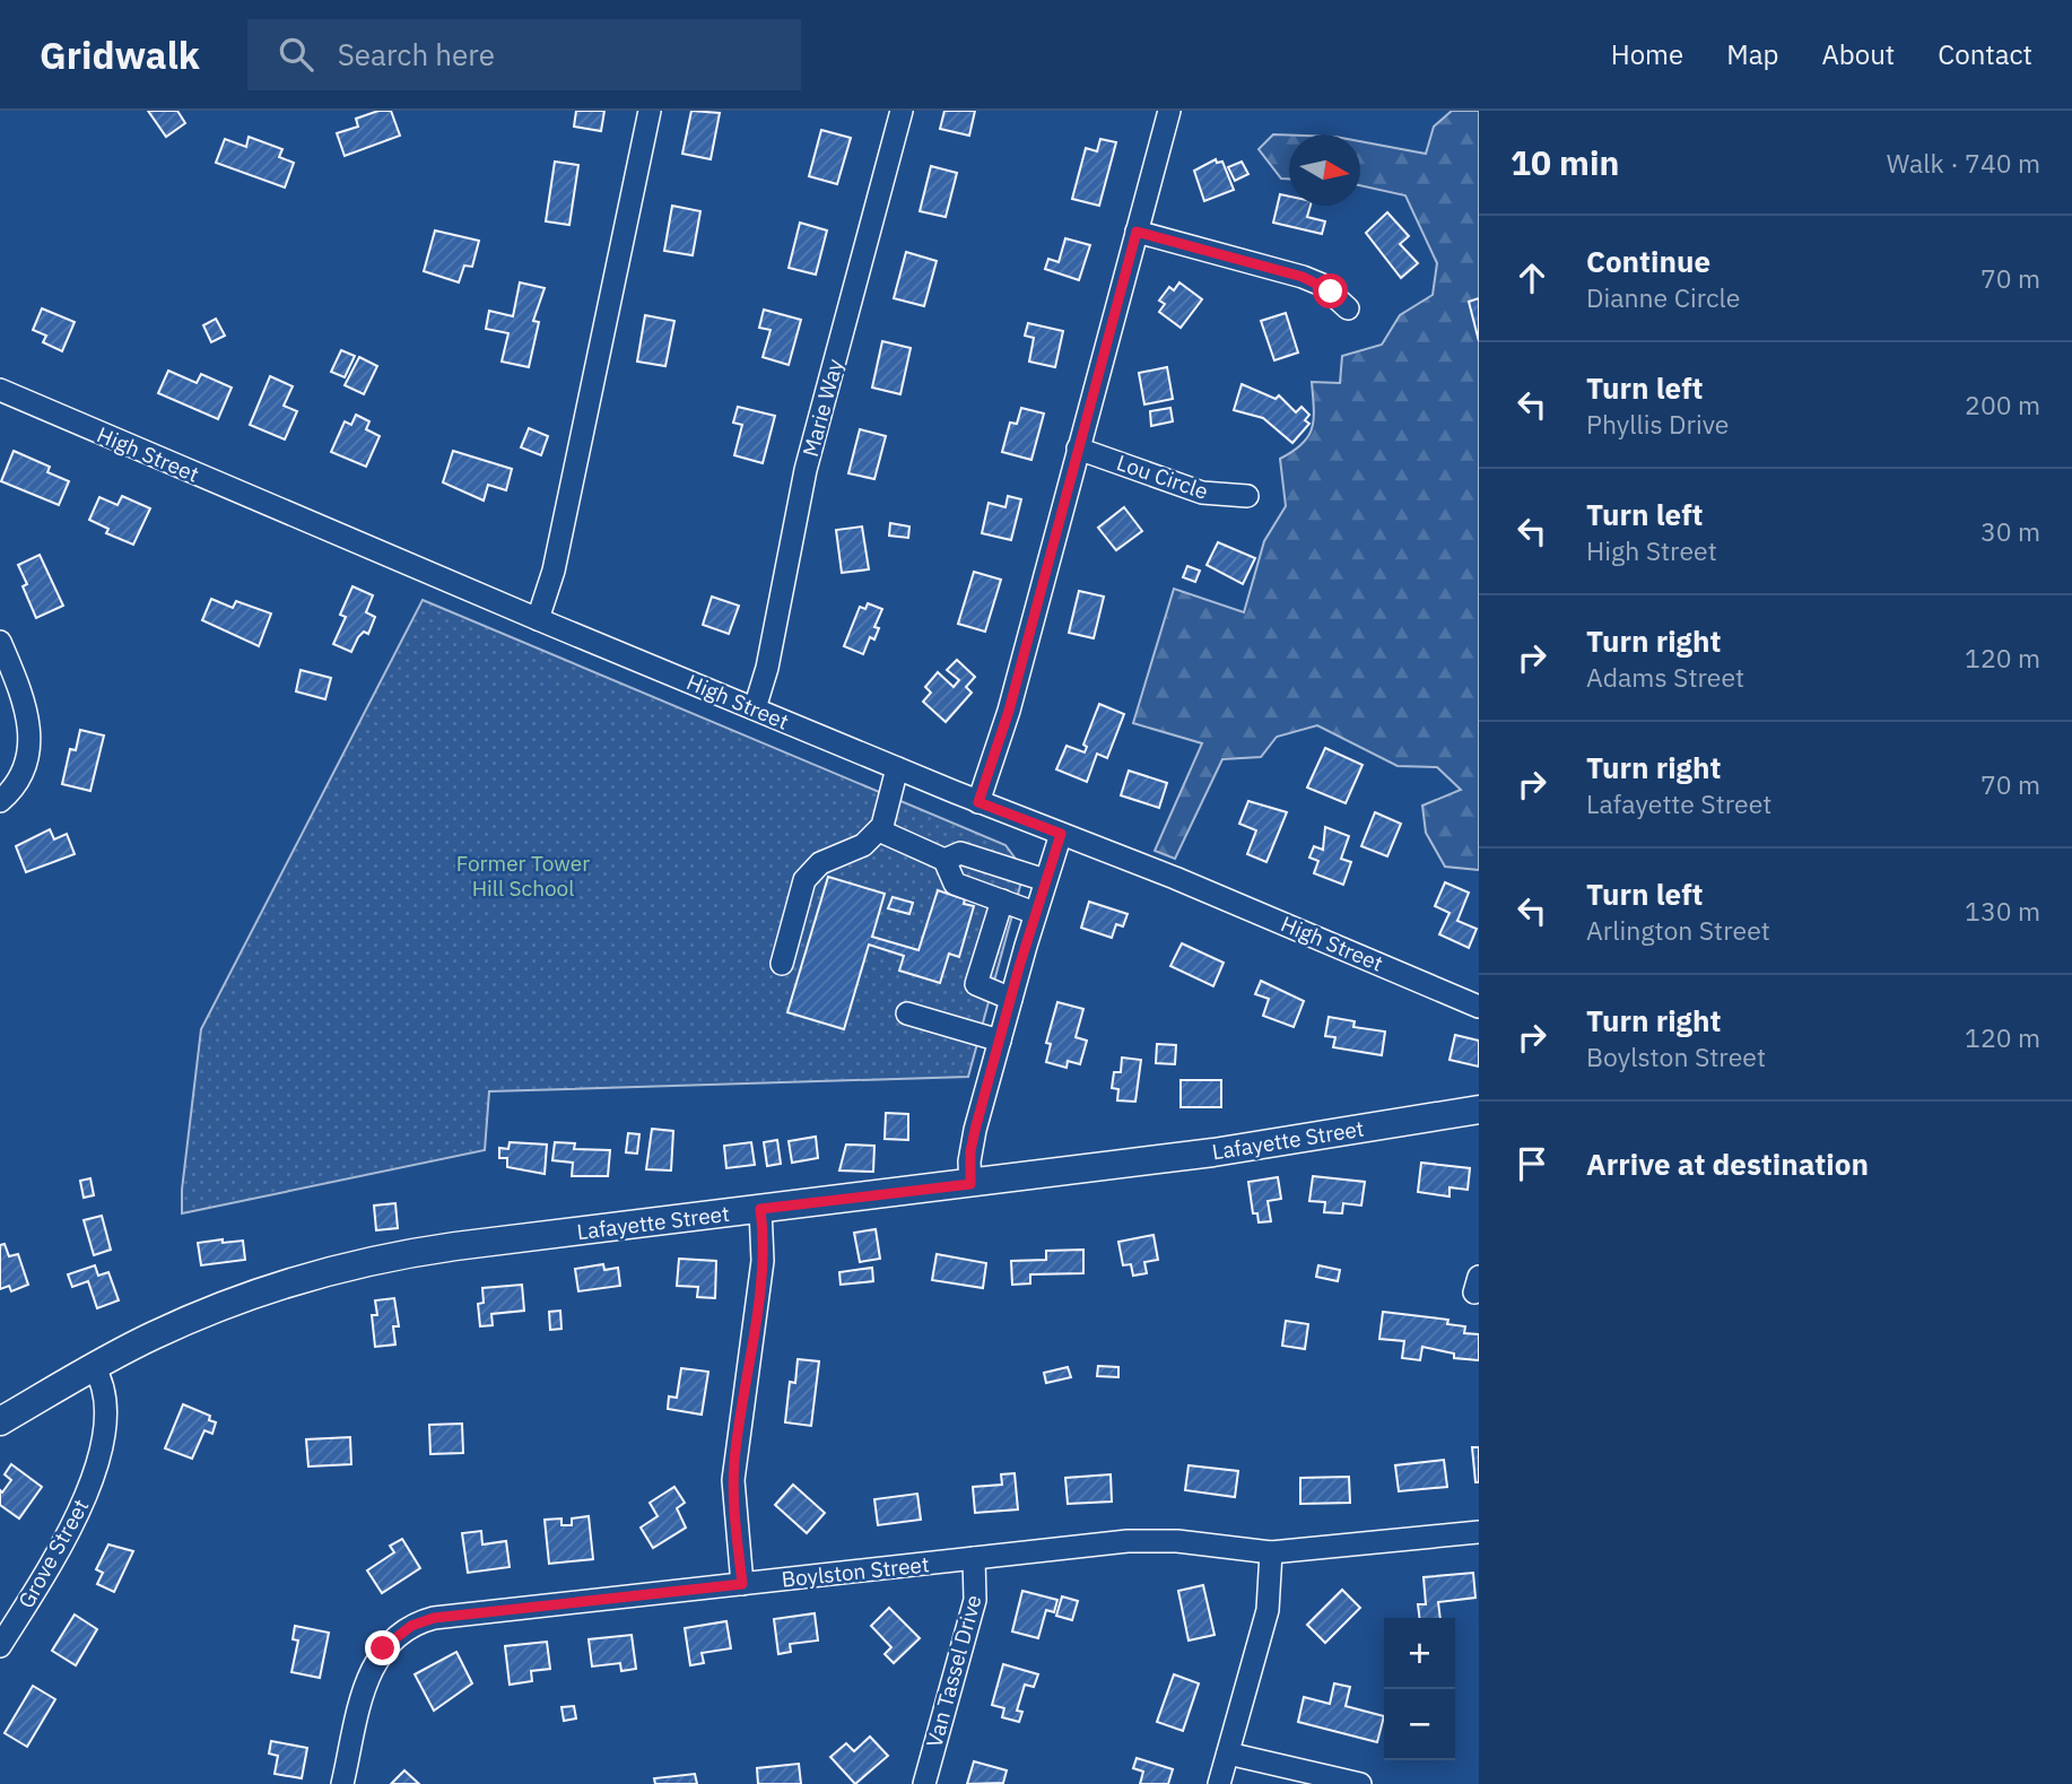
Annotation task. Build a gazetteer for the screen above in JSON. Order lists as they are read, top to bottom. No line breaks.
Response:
{"streets":{"main road":["Lafayette Street"],"street":["Marie Way","High Street","Lou Circle","Grove Street","Boylston Street","Van Tassel Drive"]},"crossings":[["Marie Way","High Street"],["Lafayette Street","Grove Street"],["Boylston Street","Van Tassel Drive"]],"parks":["Former Tower Hill School"],"north":"right","page":{"header":"Gridwalk","search":"Search here","nav":["Home","Map","About","Contact"],"heading":["10 min","Walk · 740 m"],"list":[["Continue","Dianne Circle","70 m"],["Turn left","Phyllis Drive","200 m"],["Turn left","High Street","30 m"],["Turn right","Adams Street","120 m"],["Turn right","Lafayette Street","70 m"],["Turn left","Arlington Street","130 m"],["Turn right","Boylston Street","120 m"],"Arrive at destination"],"map_buttons":["+","−"]}}
